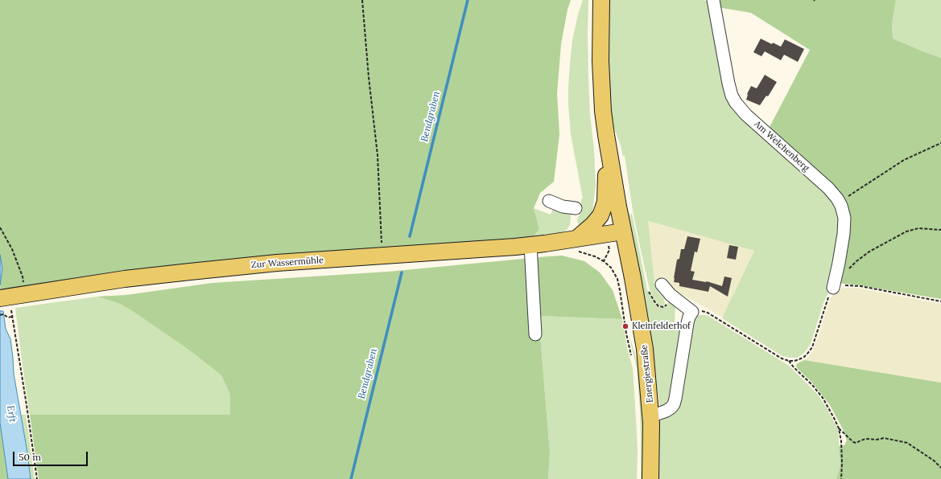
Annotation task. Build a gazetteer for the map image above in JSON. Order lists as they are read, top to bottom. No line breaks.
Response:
{"streets":{"main road":["Zur Wassermühle","Energiestraße"],"street":["Am Welchenberg"]},"crossings":[["Zur Wassermühle","Energiestraße"]],"water":["Bendgraben","Erft"],"places":["Kleinfelderhof"],"scale_bar":"50 m"}
